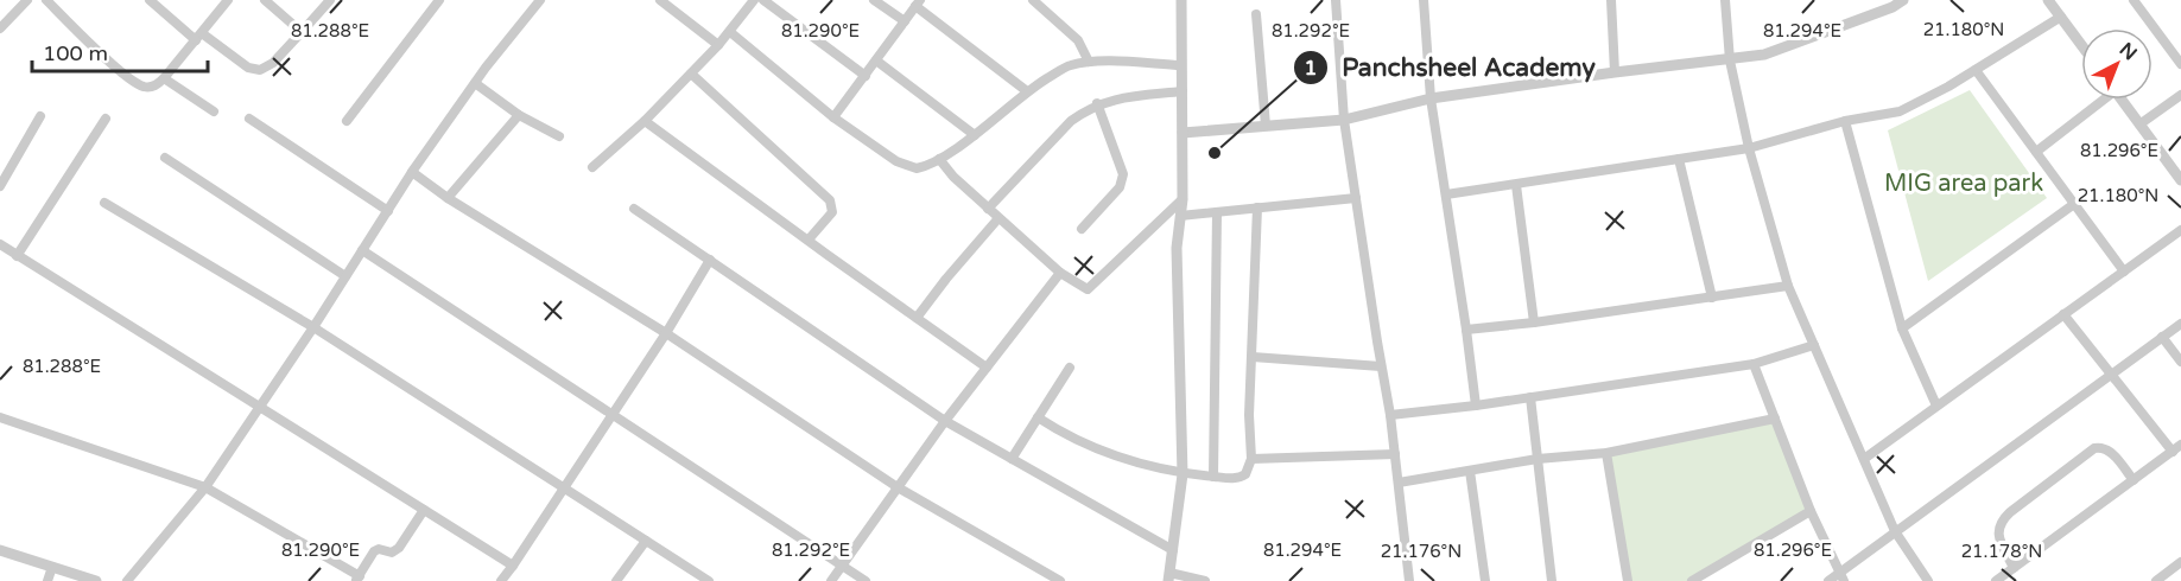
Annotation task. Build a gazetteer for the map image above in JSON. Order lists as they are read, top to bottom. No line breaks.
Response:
{"parks":["MIG area park"],"places":["Panchsheel Academy"],"scale_bar":"100 m","north":"top right","coordinates":["21.180°N","81.288°E","81.290°E","81.292°E","81.294°E","81.296°E","21.176°N","21.178°N"]}
